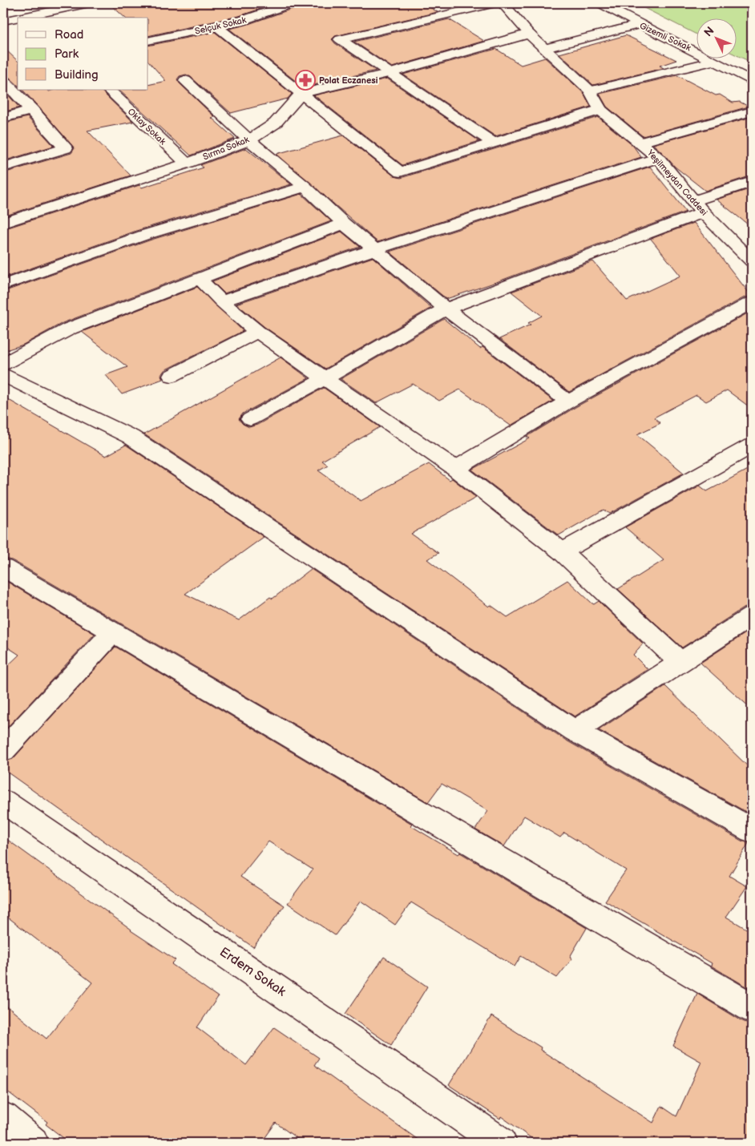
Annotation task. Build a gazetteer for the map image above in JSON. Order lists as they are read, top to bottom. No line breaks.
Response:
{"streets":{"street":["Selçuk Sokak","Gizemli Sokak","Oktay Sokak","Sırma Sokak","Yeşilmeydan Caddesi","Erdem Sokak"]},"crossings":[["Oktay Sokak","Sırma Sokak"]],"places":{"pharmacy":["Polat Eczanesi"]},"legend":["Road","Park","Building"],"north":"top left"}
